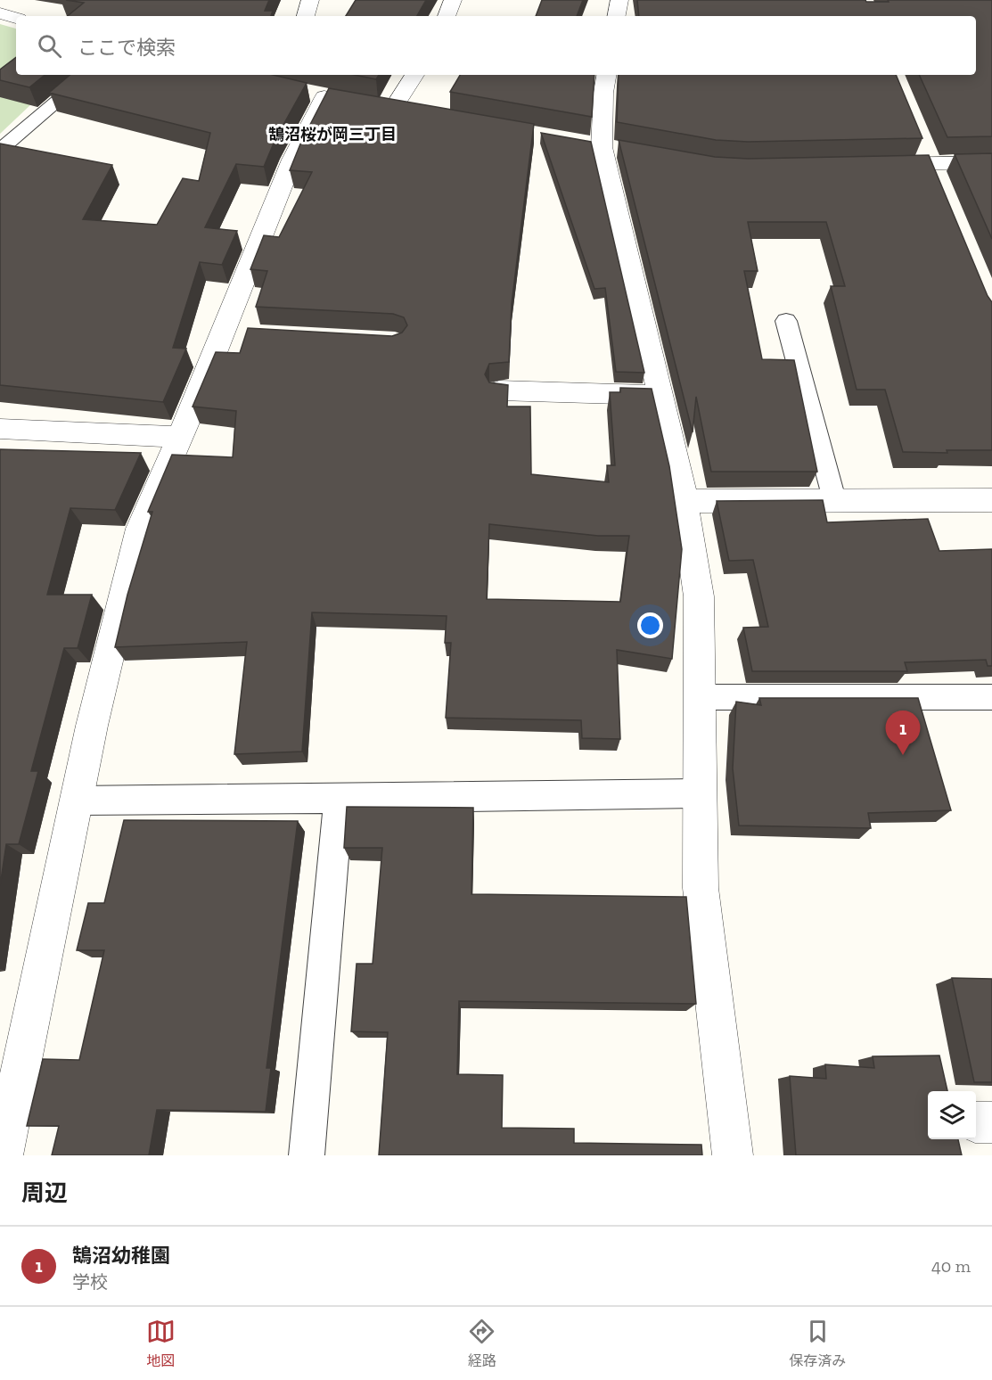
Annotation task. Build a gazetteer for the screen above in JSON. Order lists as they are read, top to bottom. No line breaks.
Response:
{"districts":["鵠沼桜が岡三丁目"],"page":{"search":"ここで検索","pins":"1","heading":"周辺","list":[{"mark":"1","name":"鵠沼幼稚園","note":"学校","value":"40 m"}],"nav":["地図","経路","保存済み"]}}
